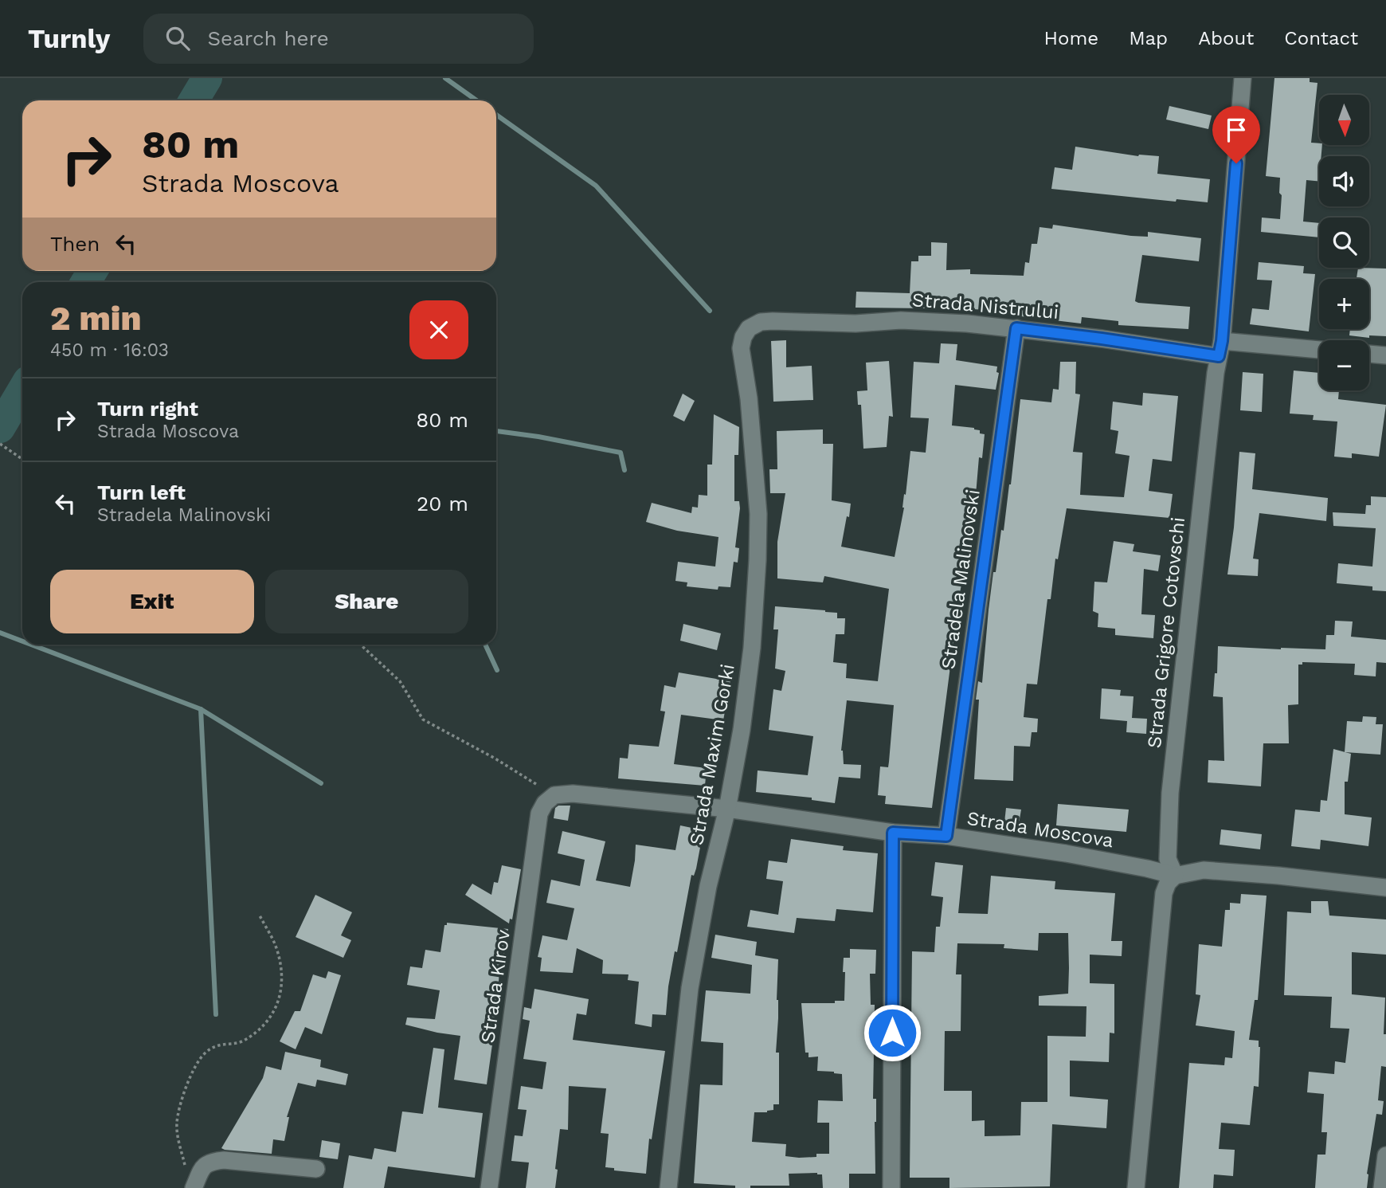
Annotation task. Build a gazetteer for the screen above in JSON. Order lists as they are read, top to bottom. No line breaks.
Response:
{"streets":{"street":["Strada Nistrului","Stradela Malinovski","Strada Grigore Cotovschi","Strada Maxim Gorki","Strada Moscova","Strada Kirov"]},"crossings":[["Strada Nistrului","Stradela Malinovski"],["Strada Nistrului","Strada Grigore Cotovschi"],["Strada Nistrului","Strada Maxim Gorki"],["Stradela Malinovski","Strada Moscova"],["Strada Grigore Cotovschi","Strada Moscova"],["Strada Maxim Gorki","Strada Moscova"],["Strada Moscova","Strada Kirov"]],"north":"bottom","page":{"header":"Turnly","search":"Search here","nav":["Home","Map","About","Contact"],"map_buttons":["+","−"],"turn":["80 m","Strada Moscova"],"then":"Then","heading":["2 min","450 m · 16:03"],"list":[{"name":"Turn right","note":"Strada Moscova","value":"80 m"},{"name":"Turn left","note":"Stradela Malinovski","value":"20 m"}],"buttons":["Exit","Share"]}}
